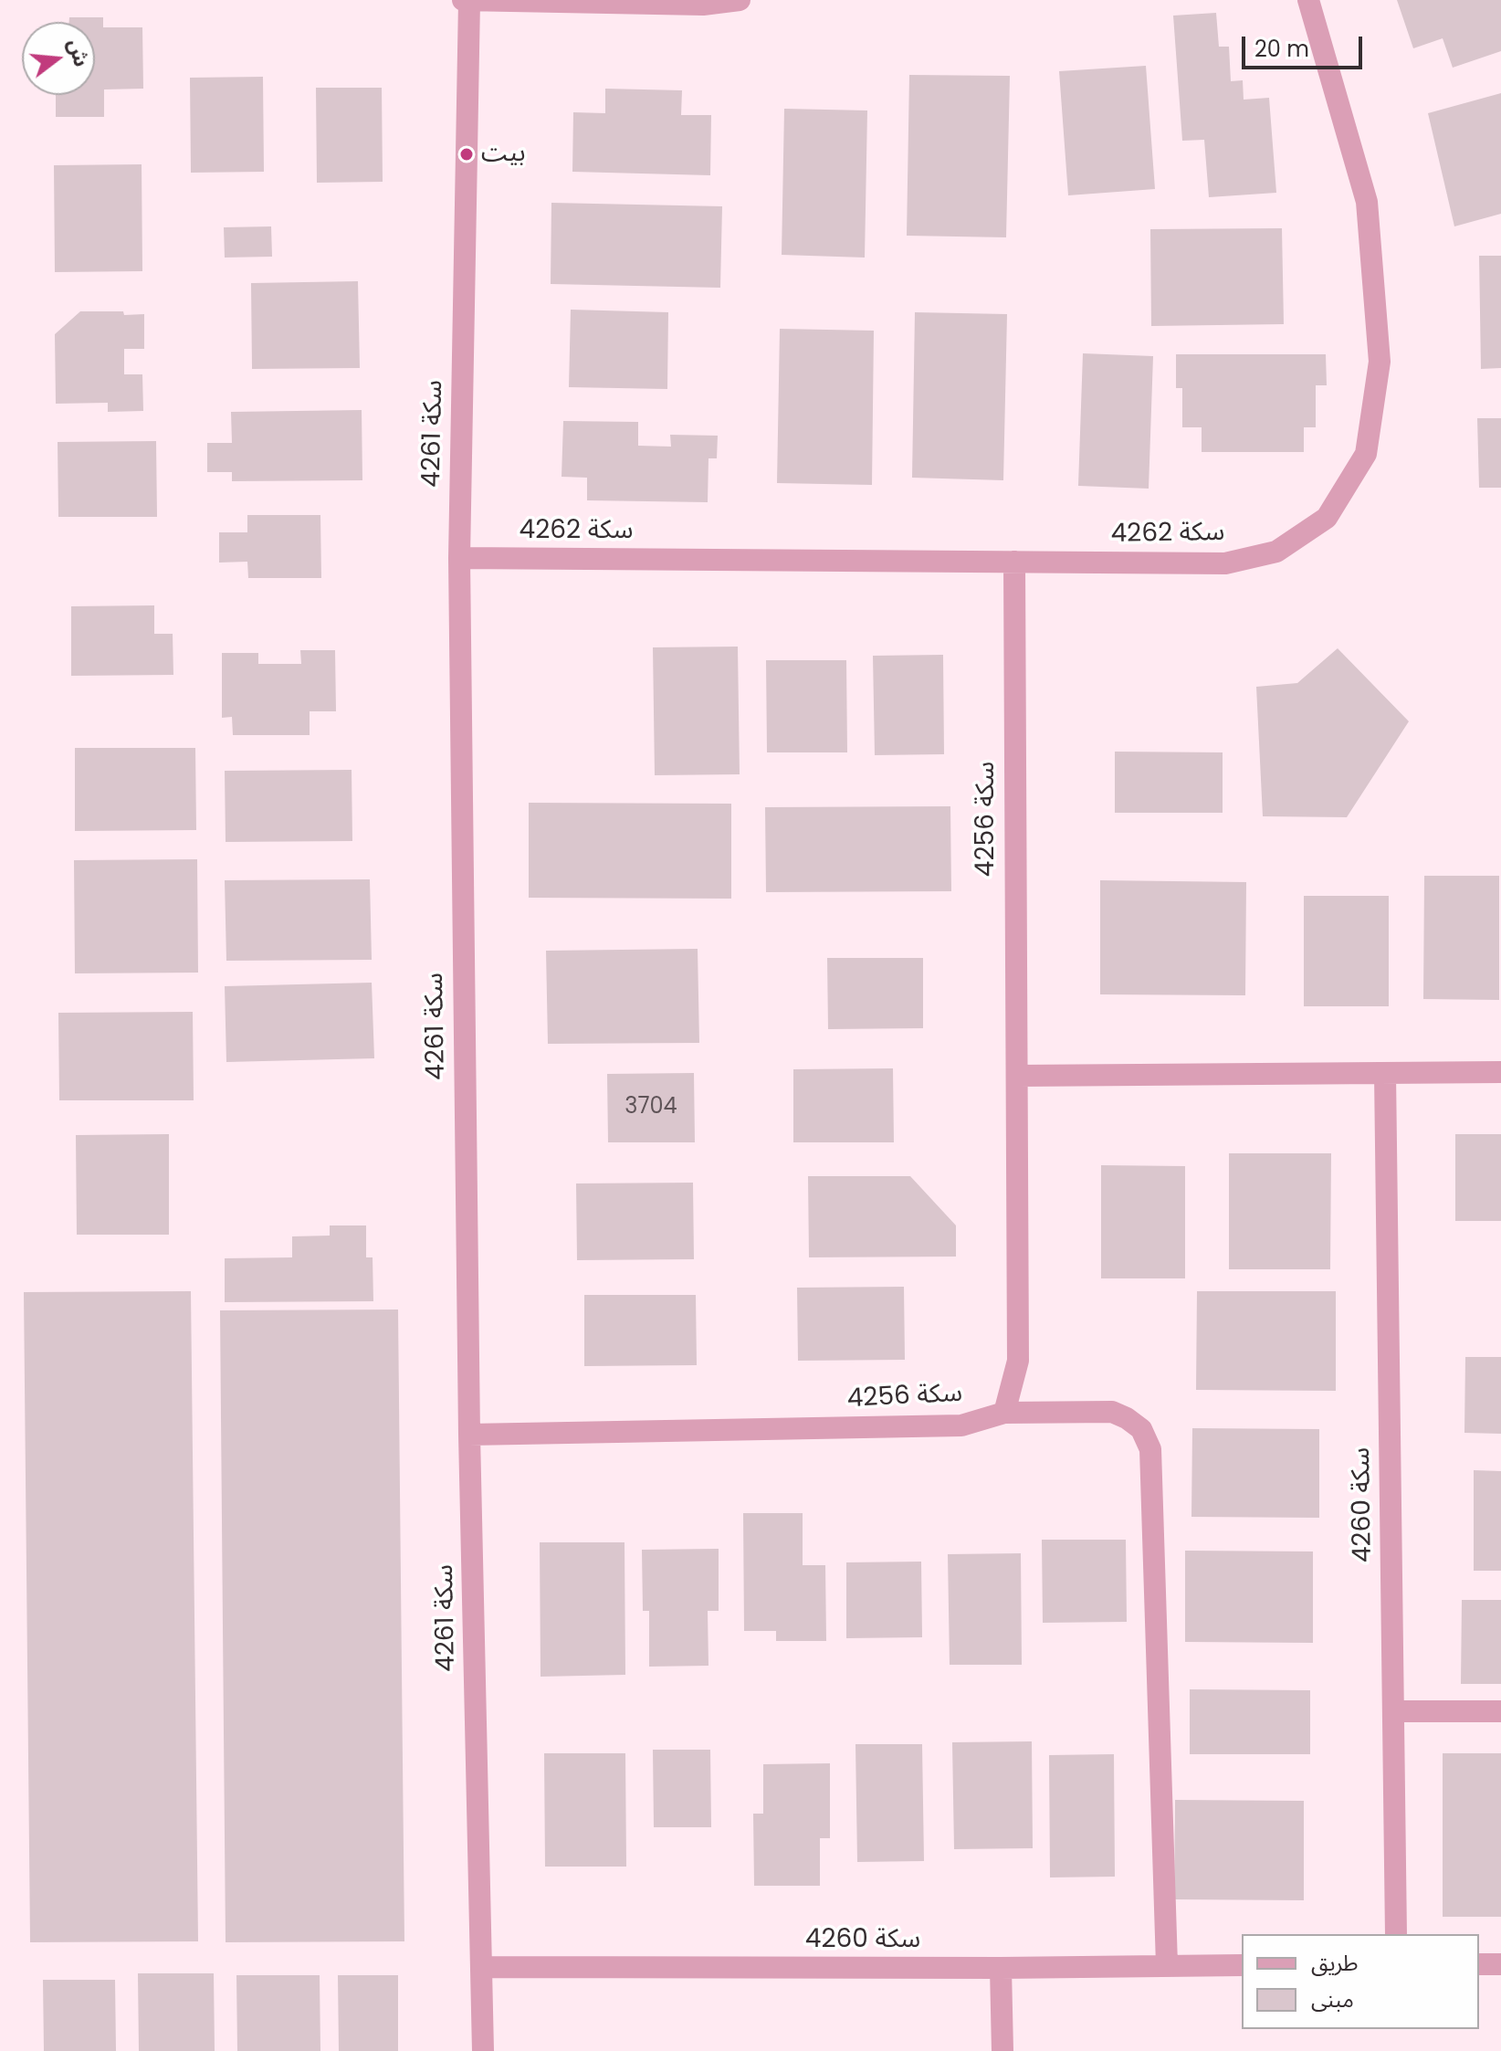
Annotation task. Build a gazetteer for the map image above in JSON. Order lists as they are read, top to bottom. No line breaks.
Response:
{"streets":{"street":["سكة 4261","سكة 4262","سكة 4256","سكة 4260"]},"crossings":[["سكة 4261","سكة 4262"],["سكة 4261","سكة 4256"],["سكة 4261","سكة 4260"],["سكة 4262","سكة 4256"]],"places":["بيت"],"house_numbers":["3704"],"legend":["طريق","مبنى"],"scale_bar":"20 m","north":"right"}
